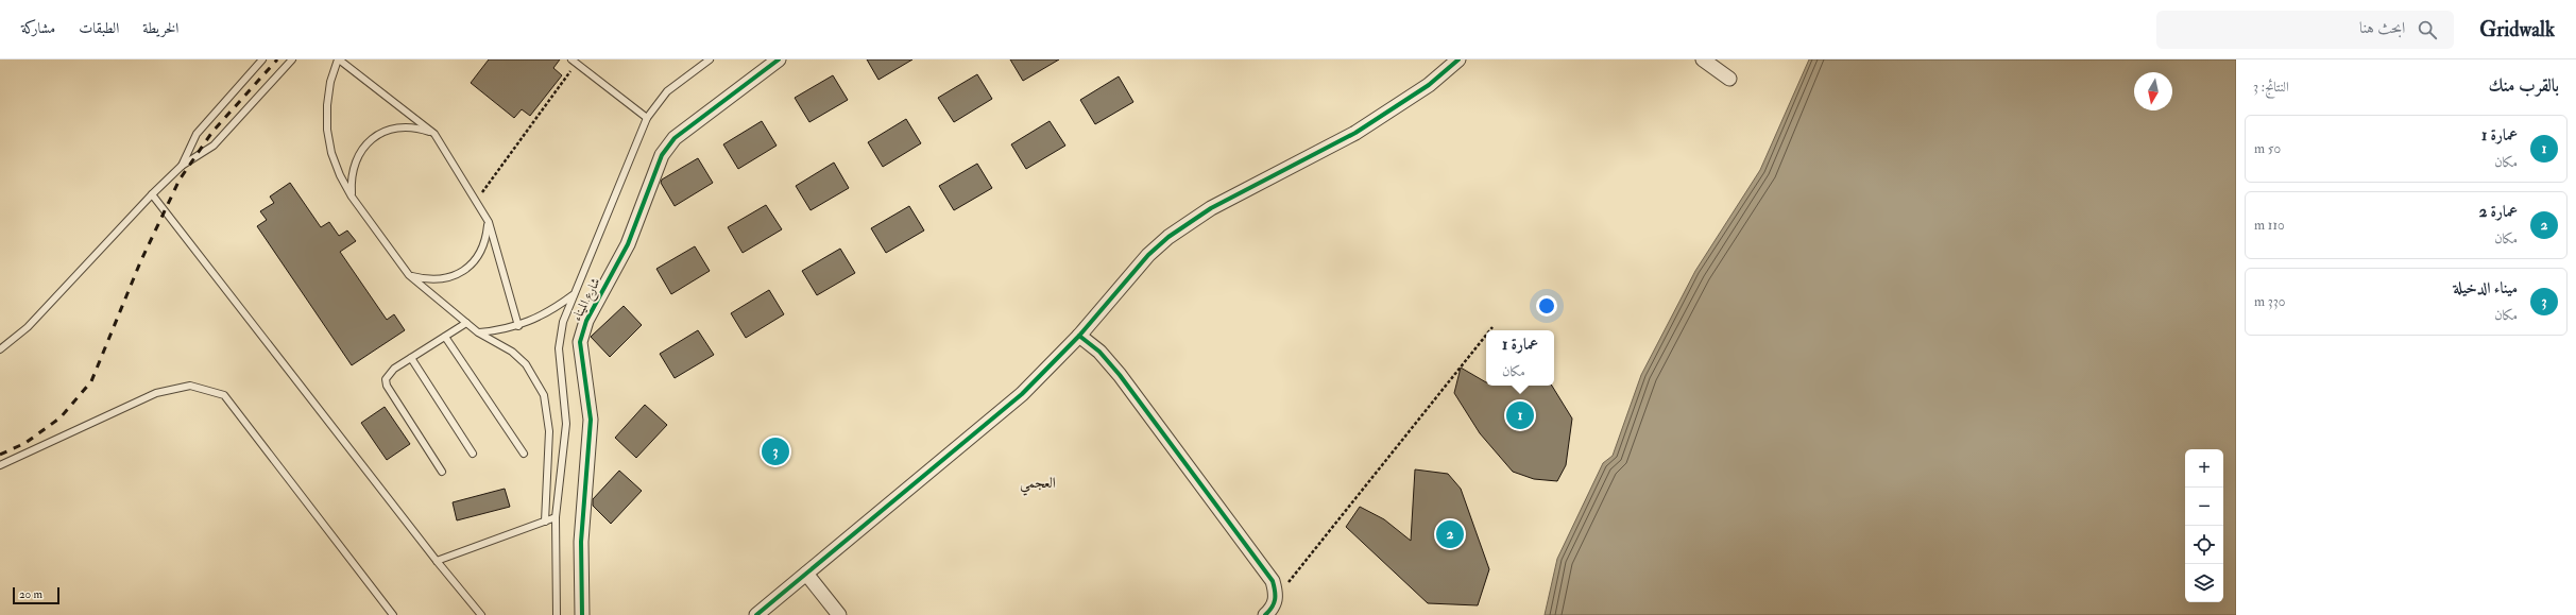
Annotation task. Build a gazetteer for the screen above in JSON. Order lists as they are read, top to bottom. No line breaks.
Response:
{"streets":{"street":["شارع الميناء"]},"districts":["العجمي"],"scale_bar":"20 m","north":"bottom","page":{"header":"Gridwalk","search":"ابحث هنا","nav":["الخريطة","الطبقات","مشاركة"],"heading":["بالقرب منك","النتائج: 3"],"list":[{"mark":"1","name":"عمارة 1","note":"مكان","value":"50 m"},{"mark":"2","name":"عمارة 2","note":"مكان","value":"110 m"},{"mark":"3","name":"ميناء الدخيلة","note":"مكان","value":"330 m"}],"popup":["عمارة 1","مكان"],"pins":["1","3","2"],"map_buttons":["+","−"],"scale":"20 m"}}
